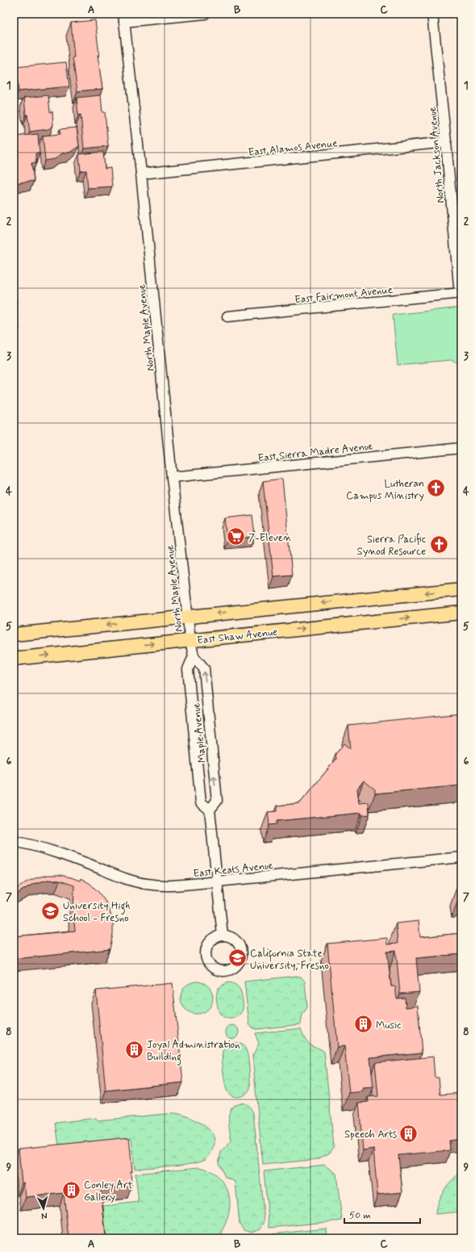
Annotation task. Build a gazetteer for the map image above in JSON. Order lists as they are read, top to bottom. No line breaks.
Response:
{"streets":{"main road":["East Shaw Avenue"],"street":["East Alamos Avenue","North Jackson Avenue","East Fairmont Avenue","North Maple Avenue","East Sierra Madre Avenue","Maple Avenue","East Keats Avenue"]},"crossings":[["East Alamos Avenue","North Jackson Avenue"],["East Alamos Avenue","North Maple Avenue"],["North Jackson Avenue","East Fairmont Avenue"],["North Maple Avenue","East Sierra Madre Avenue"],["North Maple Avenue","East Shaw Avenue"],["North Maple Avenue","Maple Avenue"],["East Shaw Avenue","Maple Avenue"]],"places":{"church":["Lutheran Campus Ministry","Sierra Pacific Synod Resource"],"supermarket":["7-Eleven"],"school or university":["University High School - Fresno","California State University, Fresno"],"building":["Music","Joyal Administration Building","Speech Arts","Conley Art Gallery"]},"scale_bar":"50 m","north":"bottom","grid":{"columns":["A","B","C"],"rows":["1","2","3","4","5","6","7","8","9"]}}
